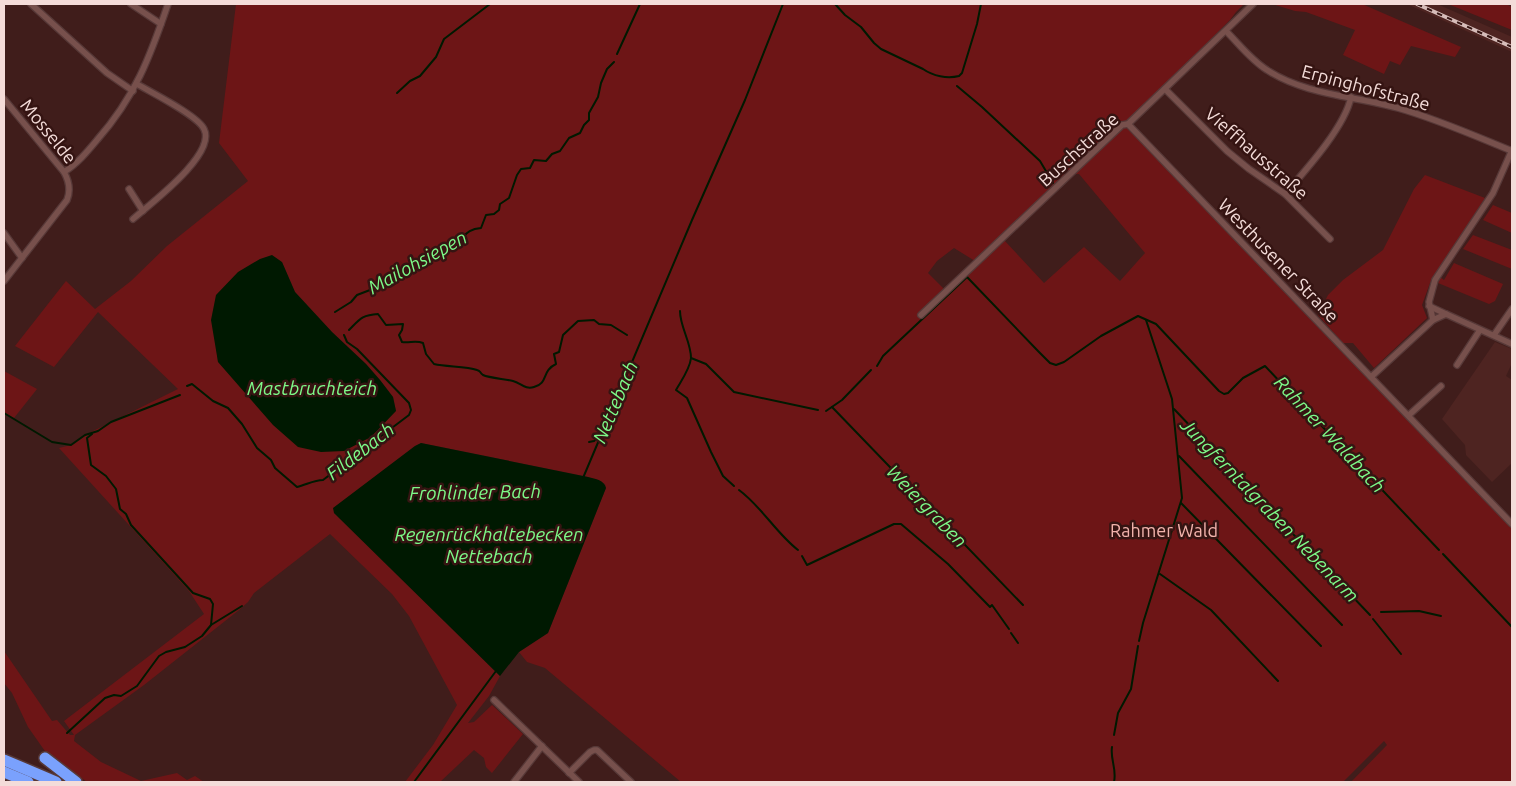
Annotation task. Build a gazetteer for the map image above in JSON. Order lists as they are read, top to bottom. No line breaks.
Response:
{"streets":{"street":["Erpinghofstraße","Mosselde","Buschstraße","Vieffhausstraße","Westhusener Straße"]},"crossings":[["Erpinghofstraße","Buschstraße"],["Buschstraße","Vieffhausstraße"],["Buschstraße","Westhusener Straße"]],"water":["Mailohsiepen","Mastbruchteich","Nettebach","Rahmer Waldbach","Fildebach","Frohlinder Bach","Weiergraben","Jungferntalgraben Nebenarm","Regenrückhaltebecken Nettebach"],"parks":["Rahmer Wald"]}
